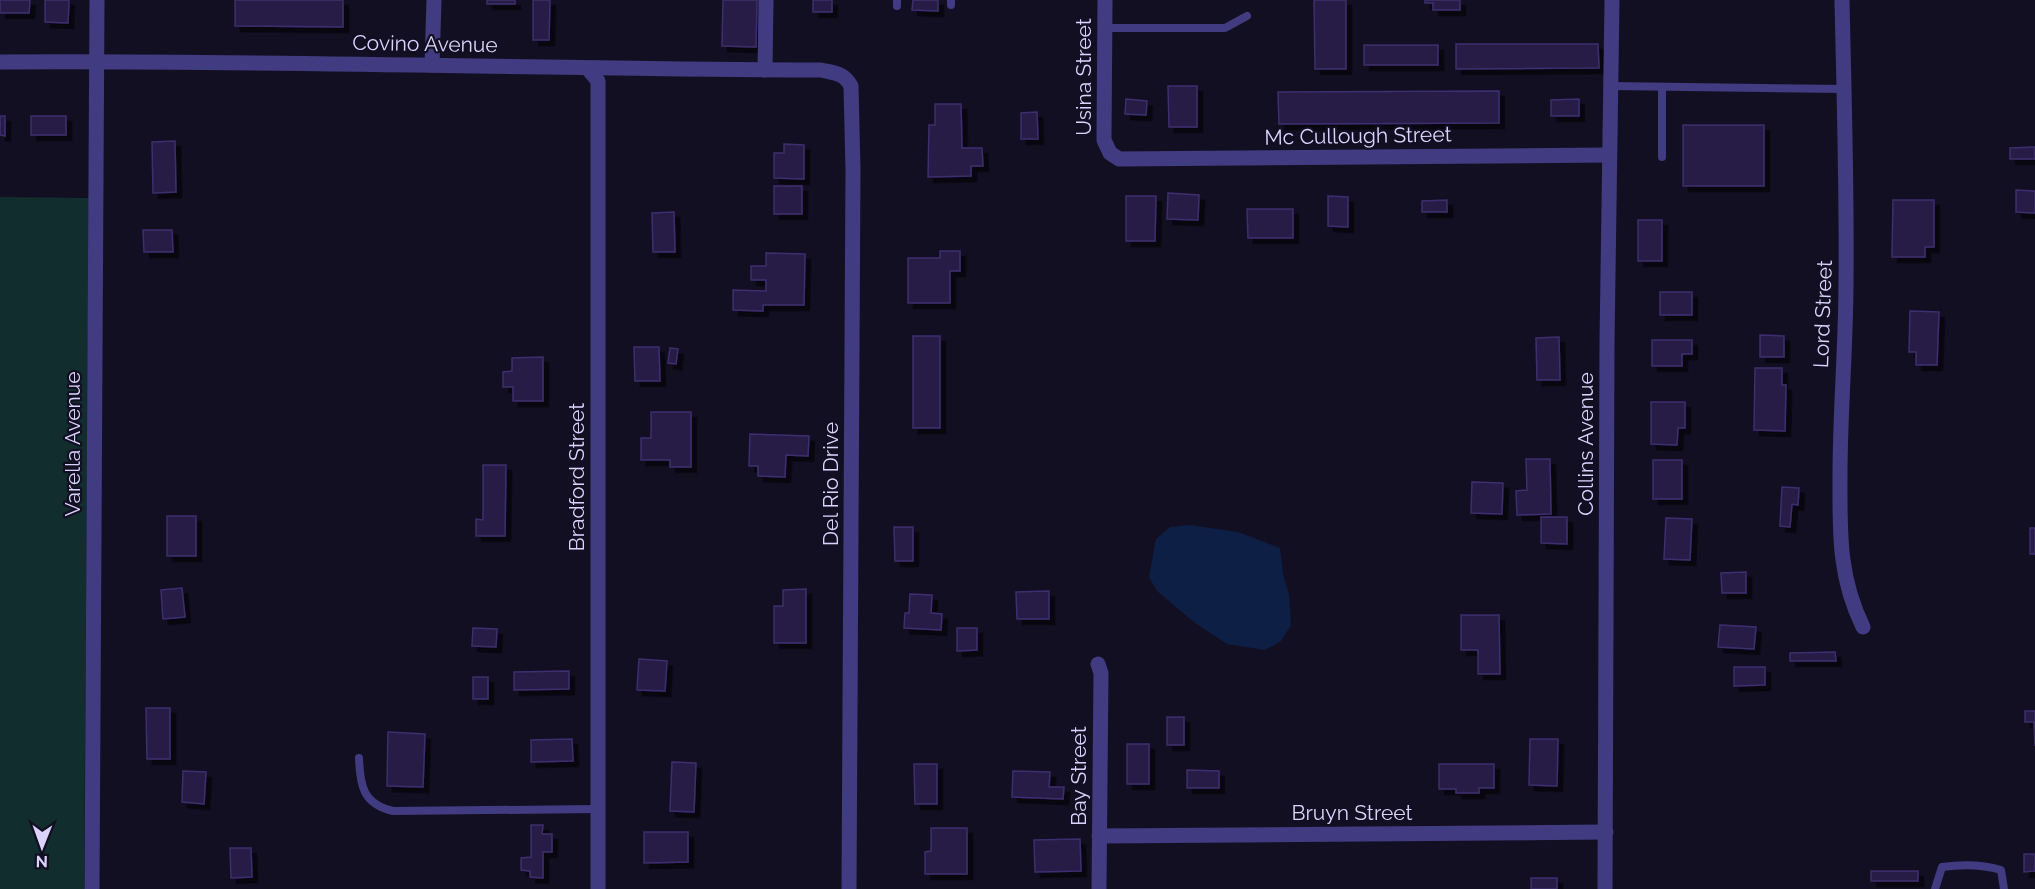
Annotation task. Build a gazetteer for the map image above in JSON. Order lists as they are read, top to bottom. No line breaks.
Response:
{"streets":{"street":["Covino Avenue","Usina Street","Mc Cullough Street","Lord Street","Varella Avenue","Collins Avenue","Bradford Street","Del Rio Drive","Bay Street","Bruyn Street"]},"crossings":[["Covino Avenue","Varella Avenue"],["Covino Avenue","Bradford Street"],["Covino Avenue","Del Rio Drive"],["Usina Street","Mc Cullough Street"],["Mc Cullough Street","Collins Avenue"],["Collins Avenue","Bruyn Street"],["Bay Street","Bruyn Street"]],"north":"bottom"}
